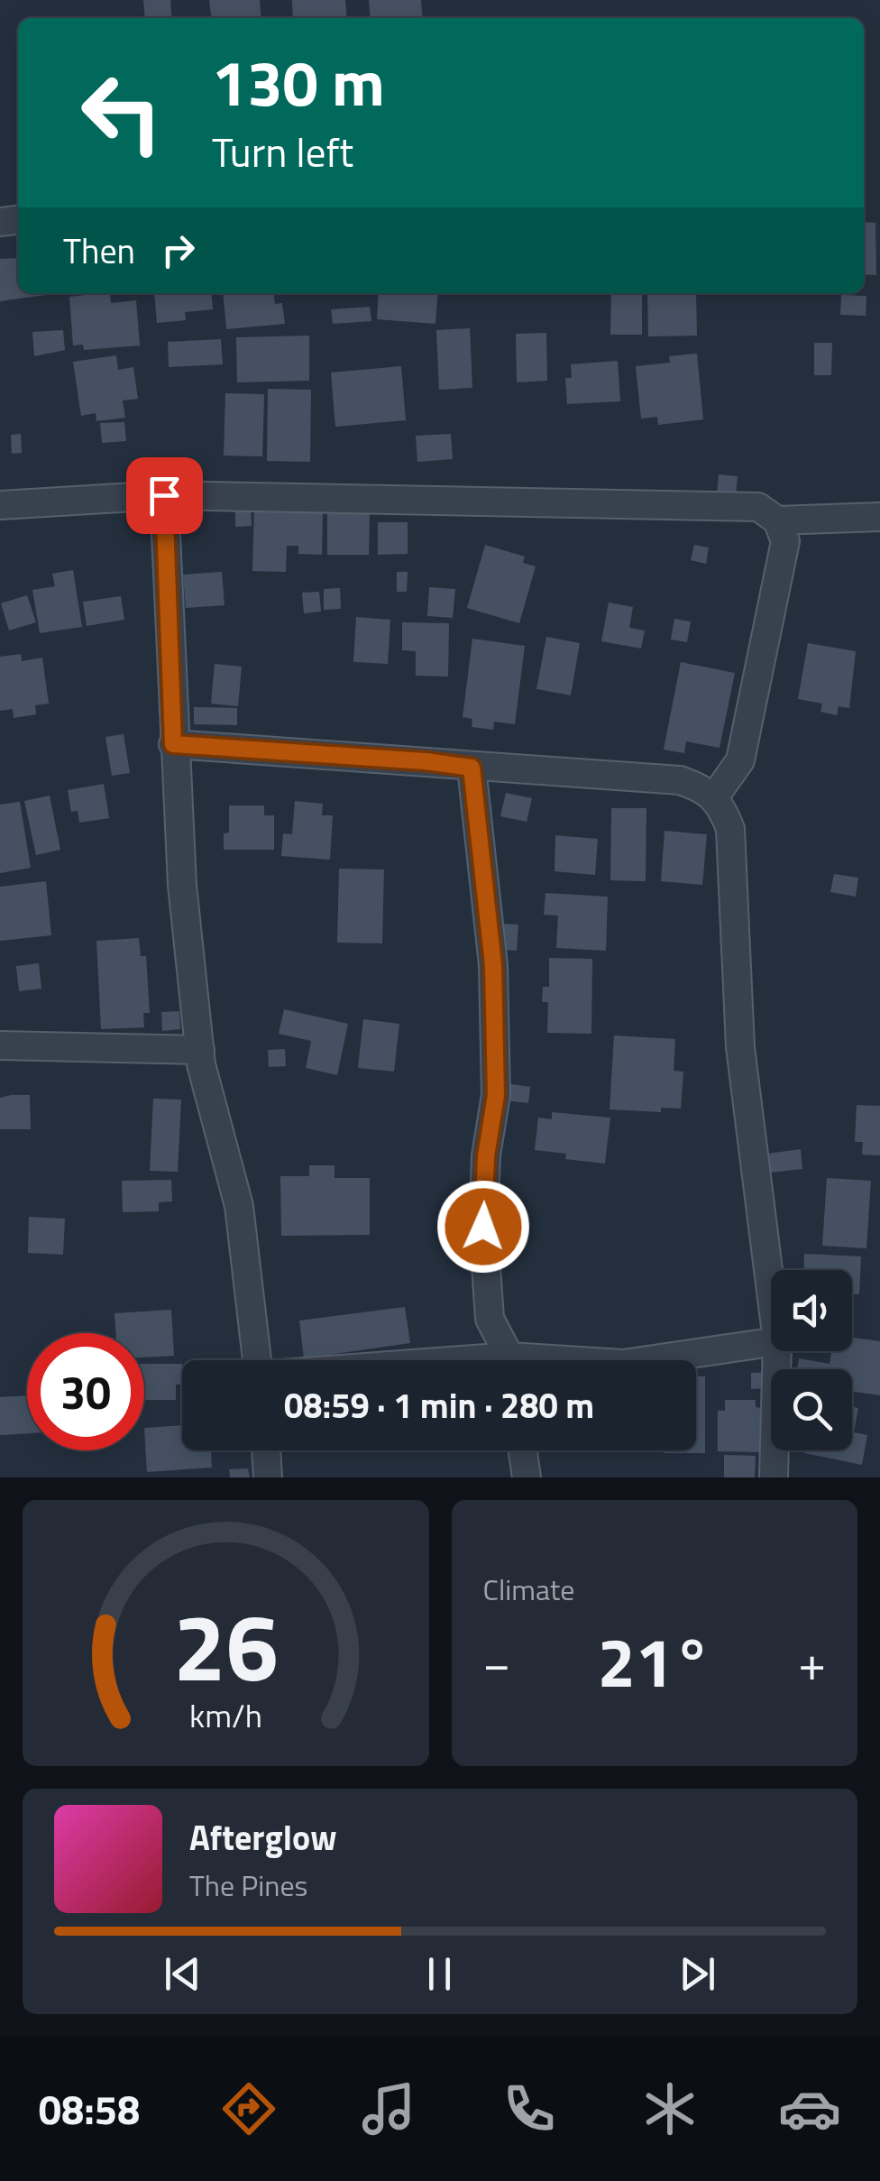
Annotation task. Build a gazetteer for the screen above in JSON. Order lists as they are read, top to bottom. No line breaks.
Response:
{"page":{"turn":["130 m","Turn left"],"then":"Then","limit":"30","trip":"08:59 · 1 min · 280 m","tile":"Climate","heat":["−","21°","+"],"song":["Afterglow","The Pines"],"tabs":"08:58","gauge":["26","km/h"]}}
